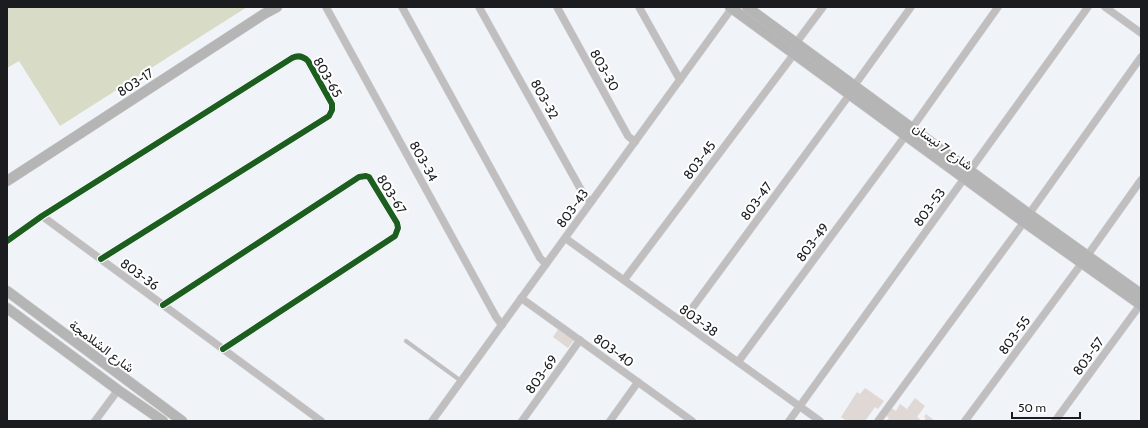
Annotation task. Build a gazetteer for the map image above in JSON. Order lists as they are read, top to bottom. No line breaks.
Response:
{"streets":{"street":["803-30","803-65","803-17","803-32","شارع 7 نيسان","803-45","803-34","803-67","803-47","803-53","803-43","803-49","803-36","803-38","803-55","شارع الشلامجة","803-40","803-57","803-69"]},"crossings":[["803-30","803-43"],["803-65","803-36"],["803-32","803-43"],["شارع 7 نيسان","803-45"],["شارع 7 نيسان","803-47"],["شارع 7 نيسان","803-53"],["شارع 7 نيسان","803-43"],["شارع 7 نيسان","803-49"],["شارع 7 نيسان","803-55"],["شارع 7 نيسان","803-57"],["803-45","803-38"],["803-34","803-43"],["803-67","803-36"],["803-47","803-38"],["803-53","803-38"],["803-43","803-38"],["803-43","803-40"],["803-49","803-38"],["803-40","803-69"]],"scale_bar":"50 m"}
